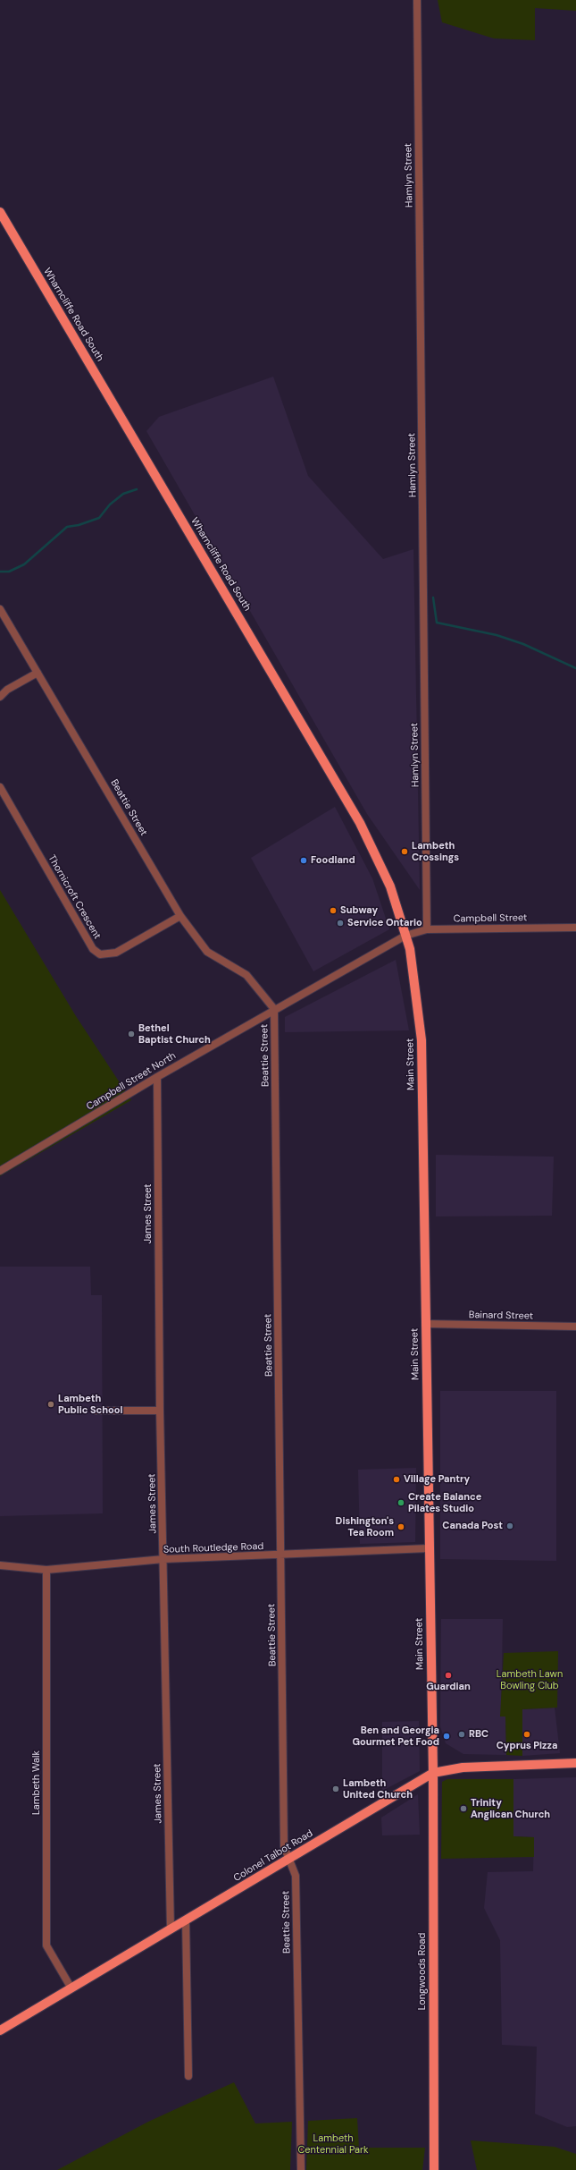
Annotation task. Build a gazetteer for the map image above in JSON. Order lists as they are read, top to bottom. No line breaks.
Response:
{"streets":{"main road":["Wharncliffe Road South","Main Street","Colonel Talbot Road","Longwoods Road"],"street":["Hamlyn Street","Beattie Street","Thornicroft Crescent","Campbell Street","Campbell Street North","James Street","Bainard Street","South Routledge Road","Lambeth Walk"]},"crossings":[["Hamlyn Street","Campbell Street"],["Wharncliffe Road South","Campbell Street"],["Wharncliffe Road South","Main Street"],["Wharncliffe Road South","Campbell Street North"],["Beattie Street","Thornicroft Crescent"],["Beattie Street","Campbell Street North"],["Beattie Street","South Routledge Road"],["Beattie Street","Colonel Talbot Road"],["Campbell Street","Main Street"],["Campbell Street","Campbell Street North"],["Main Street","Campbell Street North"],["Main Street","Bainard Street"],["Main Street","South Routledge Road"],["Main Street","Colonel Talbot Road"],["Main Street","Longwoods Road"],["Campbell Street North","James Street"],["James Street","South Routledge Road"],["James Street","Colonel Talbot Road"],["South Routledge Road","Lambeth Walk"],["Lambeth Walk","Colonel Talbot Road"],["Colonel Talbot Road","Longwoods Road"]],"parks":["Lambeth Lawn Bowling Club","Lambeth Centennial Park"],"places":["Lambeth Crossings","Foodland","Subway","Service Ontario","Bethel Baptist Church","Lambeth Public School","Village Pantry","Create Balance Pilates Studio","Canada Post","Dishington's Tea Room","Guardian","RBC","Cyprus Pizza","Ben and Georgia Gourmet Pet Food","Lambeth United Church","Trinity Anglican Church"]}
